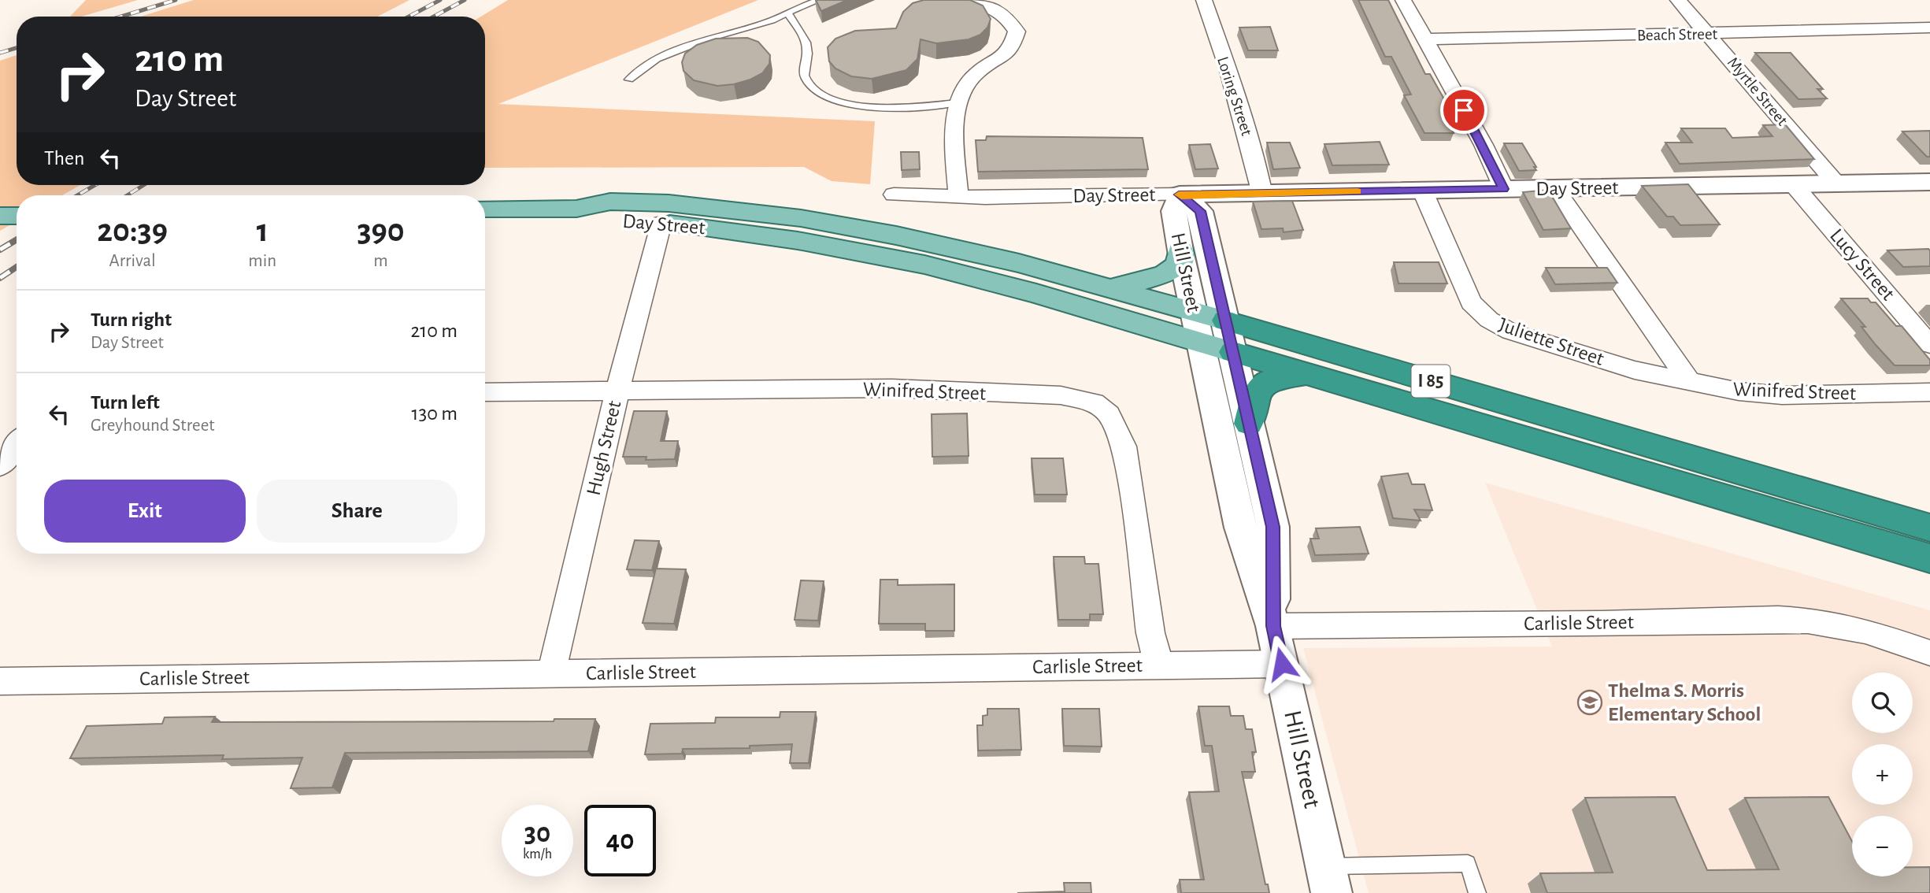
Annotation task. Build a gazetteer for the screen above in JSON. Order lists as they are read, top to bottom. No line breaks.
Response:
{"streets":{"highway":["I 85"],"main road":["Day Street"],"street":["Beach Street","Myrtle Street","Loring Street","Lucy Street","Hill Street","Juliette Street","Winifred Street","Hugh Street","Carlisle Street"]},"crossings":[["Beach Street","Myrtle Street"],["Myrtle Street","Day Street"],["Loring Street","Day Street"],["Day Street","Lucy Street"],["Day Street","Hill Street"],["Day Street","Juliette Street"],["Day Street","I 85"],["Day Street","Hugh Street"],["Hill Street","I 85"],["Hill Street","Carlisle Street"],["Juliette Street","Winifred Street"],["Winifred Street","Hugh Street"],["Winifred Street","Carlisle Street"],["Hugh Street","Carlisle Street"]],"places":{"school or university":["Thelma S. Morris Elementary School"]},"page":{"turn":["210 m","Day Street"],"then":"Then","eta":["20:39","Arrival","1","min","390","m"],"list":[{"name":"Turn right","note":"Day Street","value":"210 m"},{"name":"Turn left","note":"Greyhound Street","value":"130 m"}],"buttons":["Exit","Share"],"map_buttons":["+","−"],"speed":"30 km/h","limit":"40"}}
